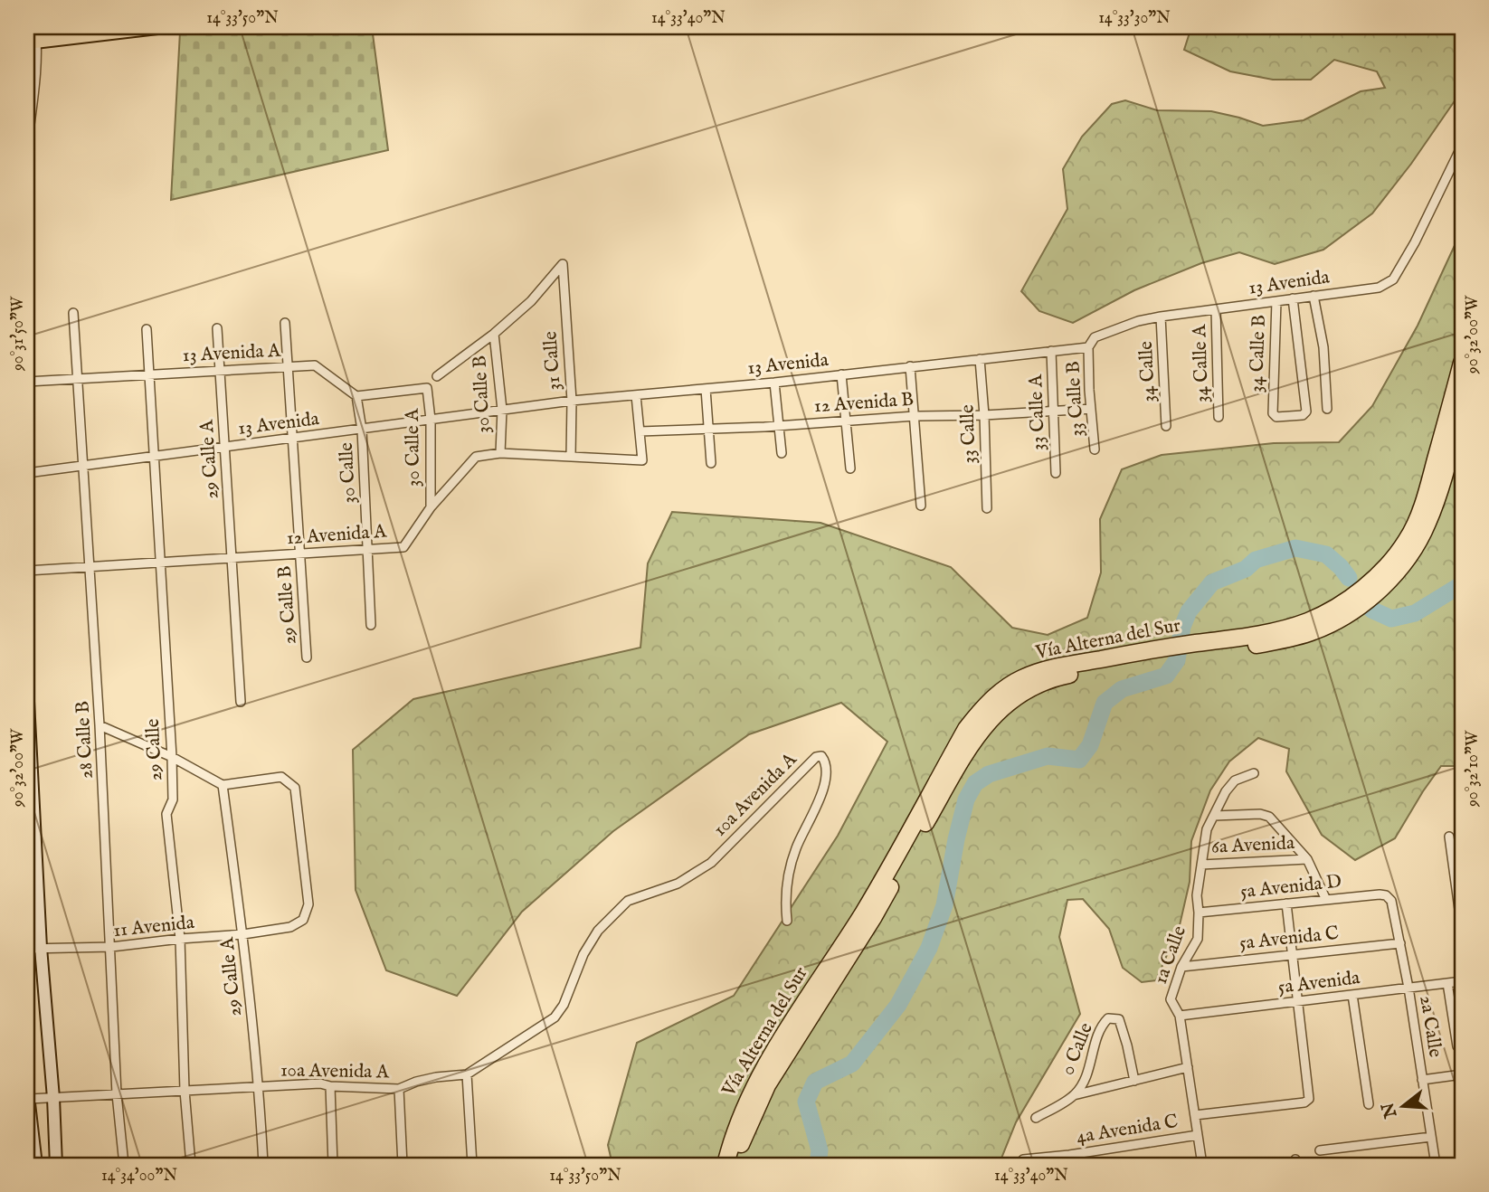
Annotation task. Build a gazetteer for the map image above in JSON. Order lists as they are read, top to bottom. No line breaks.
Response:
{"streets":{"highway":["Vía Alterna del Sur"],"street":["13 Avenida","13 Avenida A","34 Calle B","31 Calle","34 Calle A","34 Calle","30 Calle B","33 Calle B","12 Avenida B","33 Calle A","33 Calle","30 Calle A","29 Calle A","30 Calle","12 Avenida A","29 Calle B","28 Calle B","29 Calle","10a Avenida A","6a Avenida","5a Avenida D","11 Avenida","5a Avenida C","1a Calle","5a Avenida","2a Calle","0 Calle","4a Avenida C"]},"crossings":[["13 Avenida","34 Calle B"],["13 Avenida","31 Calle"],["13 Avenida","34 Calle A"],["13 Avenida","34 Calle"],["13 Avenida","30 Calle B"],["13 Avenida","33 Calle B"],["13 Avenida","33 Calle A"],["13 Avenida","33 Calle"],["13 Avenida","30 Calle A"],["13 Avenida","29 Calle A"],["13 Avenida","30 Calle"],["13 Avenida","29 Calle B"],["13 Avenida","28 Calle B"],["13 Avenida","29 Calle"],["13 Avenida A","30 Calle A"],["13 Avenida A","29 Calle A"],["13 Avenida A","30 Calle"],["13 Avenida A","29 Calle B"],["13 Avenida A","28 Calle B"],["13 Avenida A","29 Calle"],["31 Calle","30 Calle B"],["31 Calle","12 Avenida A"],["30 Calle B","12 Avenida A"],["33 Calle B","12 Avenida B"],["12 Avenida B","33 Calle A"],["12 Avenida B","33 Calle"],["12 Avenida B","12 Avenida A"],["30 Calle A","30 Calle"],["30 Calle A","12 Avenida A"],["29 Calle A","12 Avenida A"],["29 Calle A","10a Avenida A"],["29 Calle A","11 Avenida"],["30 Calle","12 Avenida A"],["12 Avenida A","29 Calle B"],["12 Avenida A","28 Calle B"],["12 Avenida A","29 Calle"],["28 Calle B","10a Avenida A"],["28 Calle B","11 Avenida"],["29 Calle","10a Avenida A"],["29 Calle","11 Avenida"],["6a Avenida","1a Calle"],["5a Avenida D","1a Calle"],["5a Avenida D","2a Calle"],["5a Avenida C","1a Calle"],["5a Avenida C","2a Calle"],["1a Calle","5a Avenida"],["1a Calle","4a Avenida C"],["5a Avenida","2a Calle"]],"north":"left","coordinates":["14°33'50\"N","14°33'40\"N","14°33'30\"N","90°31'50\"W","90°32'00\"W","90°32'10\"W","14°34'00\"N"]}
